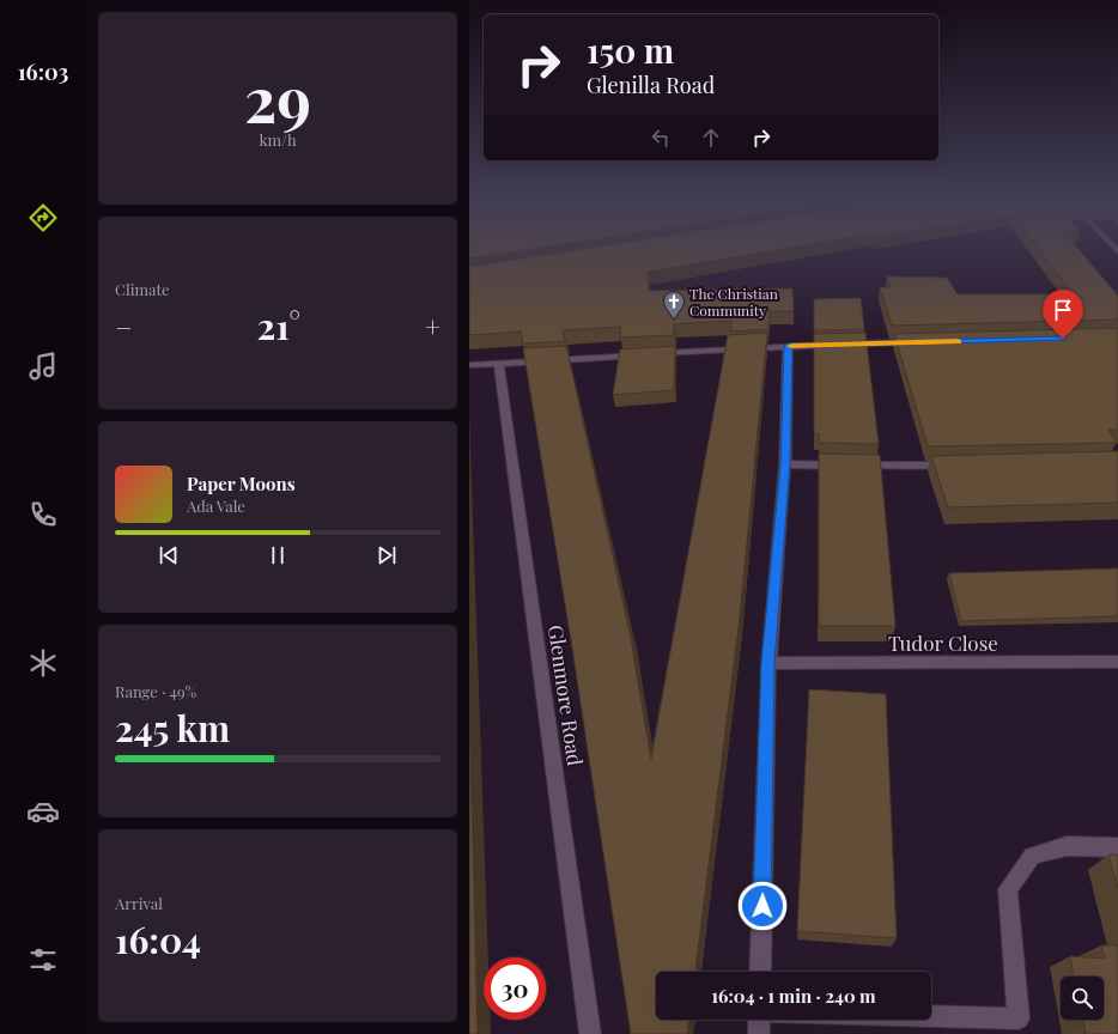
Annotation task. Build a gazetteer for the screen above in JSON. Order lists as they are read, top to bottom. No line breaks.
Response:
{"streets":{"street":["Tudor Close","Glenmore Road"]},"places":{"church":["The Christian Community"]},"page":{"tabs":"16:03","tile":[["29","km/h"],"Climate",["Range · 49%","245 km"],["Arrival","16:04"]],"turn":["150 m","Glenilla Road"],"heat":["−","21°","+"],"song":["Paper Moons","Ada Vale"],"limit":"30","trip":"16:04 · 1 min · 240 m"}}
